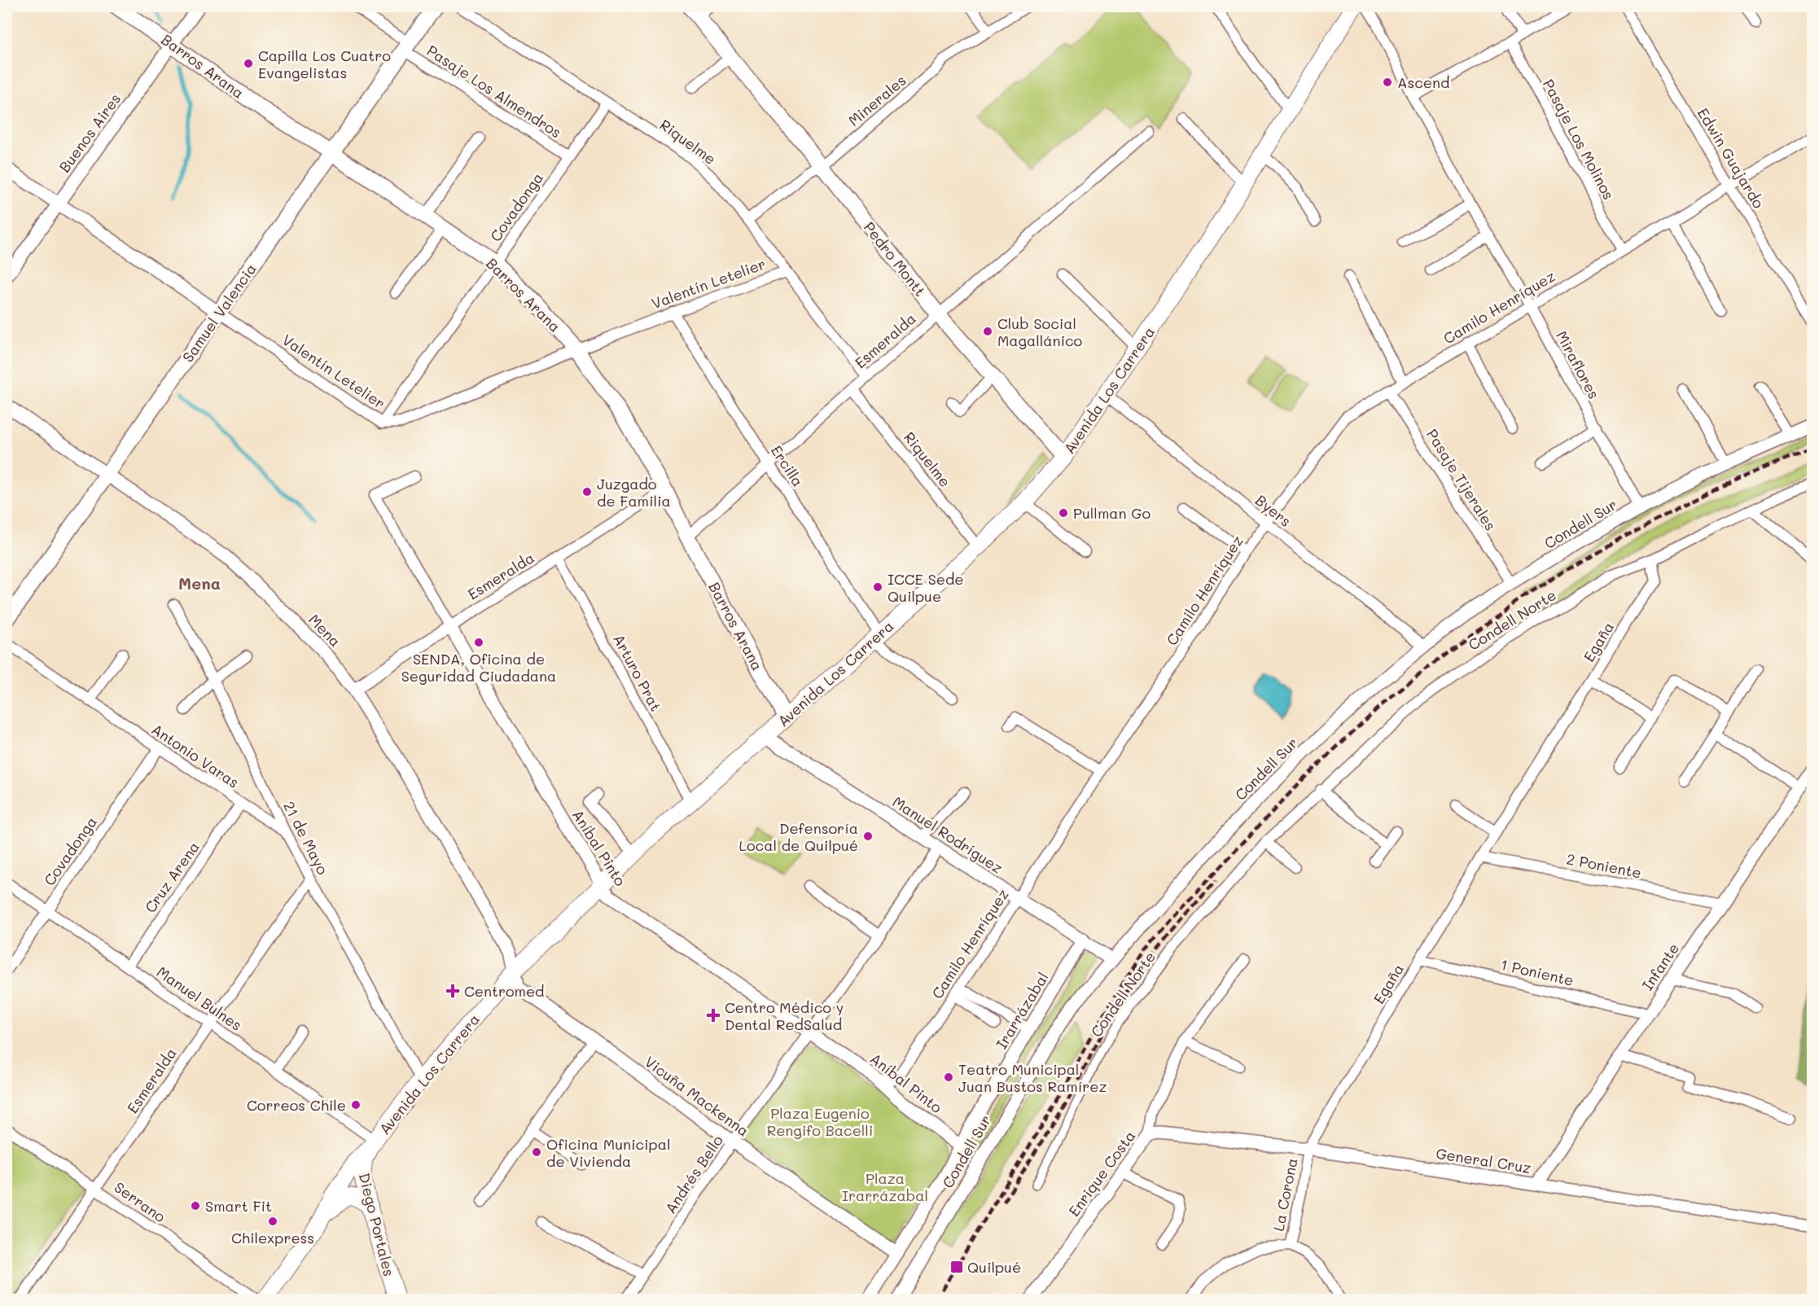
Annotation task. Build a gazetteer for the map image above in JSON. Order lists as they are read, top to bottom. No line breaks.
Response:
{"streets":{"main road":["Barros Arana","Pedro Montt","Samuel Valencia","Avenida Los Carrera","Diego Portales"],"street":["Pasaje Los Almendros","Minerales","Buenos Aires","Pasaje Los Molinos","Riquelme","Edwin Guajardo","Covadonga","Valentín Letelier","Camilo Henríquez","Esmeralda","Miraflores","Ercilla","Pasaje Tijerales","Byers","Condell Sur","Condell Norte","Mena","Egaña","Arturo Prat","Antonio Varas","Manuel Rodríguez","21 de Mayo","Aníbal Pinto","2 Poniente","Cruz Arena","Infante","1 Poniente","Manuel Bulnes","Irarrázabal","Vicuña Mackenna","General Cruz","Enrique Costa","Andrés Bello","La Corona","Serrano"]},"crossings":[["Barros Arana","Buenos Aires"],["Barros Arana","Covadonga"],["Barros Arana","Valentín Letelier"],["Barros Arana","Samuel Valencia"],["Barros Arana","Esmeralda"],["Barros Arana","Avenida Los Carrera"],["Pasaje Los Almendros","Covadonga"],["Pasaje Los Almendros","Samuel Valencia"],["Minerales","Riquelme"],["Minerales","Pedro Montt"],["Buenos Aires","Valentín Letelier"],["Pasaje Los Molinos","Camilo Henríquez"],["Riquelme","Covadonga"],["Riquelme","Valentín Letelier"],["Riquelme","Esmeralda"],["Riquelme","Avenida Los Carrera"],["Edwin Guajardo","Camilo Henríquez"],["Covadonga","Valentín Letelier"],["Covadonga","Antonio Varas"],["Covadonga","Manuel Bulnes"],["Pedro Montt","Esmeralda"],["Pedro Montt","Avenida Los Carrera"],["Valentín Letelier","Samuel Valencia"],["Valentín Letelier","Ercilla"],["Camilo Henríquez","Miraflores"],["Camilo Henríquez","Pasaje Tijerales"],["Camilo Henríquez","Byers"],["Camilo Henríquez","Manuel Rodríguez"],["Camilo Henríquez","Aníbal Pinto"],["Samuel Valencia","Mena"],["Esmeralda","Ercilla"],["Esmeralda","Mena"],["Esmeralda","Arturo Prat"],["Esmeralda","21 de Mayo"],["Esmeralda","Aníbal Pinto"],["Esmeralda","Manuel Bulnes"],["Esmeralda","Serrano"],["Miraflores","Condell Sur"],["Avenida Los Carrera","Ercilla"],["Avenida Los Carrera","Byers"],["Avenida Los Carrera","Mena"],["Avenida Los Carrera","Arturo Prat"],["Avenida Los Carrera","Manuel Rodríguez"],["Avenida Los Carrera","21 de Mayo"],["Avenida Los Carrera","Aníbal Pinto"],["Avenida Los Carrera","Manuel Bulnes"],["Avenida Los Carrera","Vicuña Mackenna"],["Avenida Los Carrera","Diego Portales"],["Pasaje Tijerales","Condell Sur"],["Byers","Condell Sur"],["Condell Sur","Manuel Rodríguez"],["Condell Norte","Egaña"],["Mena","Vicuña Mackenna"],["Egaña","2 Poniente"],["Egaña","1 Poniente"],["Egaña","General Cruz"],["Egaña","La Corona"],["Antonio Varas","21 de Mayo"],["Antonio Varas","Cruz Arena"],["Manuel Rodríguez","Irarrázabal"],["Manuel Rodríguez","Andrés Bello"],["Aníbal Pinto","Irarrázabal"],["Aníbal Pinto","Andrés Bello"],["2 Poniente","Infante"],["Cruz Arena","Manuel Bulnes"],["Infante","1 Poniente"],["Infante","General Cruz"],["Manuel Bulnes","Diego Portales"],["Irarrázabal","Vicuña Mackenna"],["Vicuña Mackenna","Andrés Bello"],["General Cruz","Enrique Costa"],["General Cruz","La Corona"]],"districts":["Mena"],"parks":["Plaza Eugenio Rengifo Bacelli","Plaza Irarrázabal"],"places":{"other":["Capilla Los Cuatro Evangelistas","Ascend","Club Social Magallánico","Juzgado de Familia","Pullman Go","ICCE Sede Quilpue","SENDA, Oficina de Seguridad Ciudadana","Defensoría Local de Quilpué","Teatro Municipal Juan Bustos Ramírez","Correos Chile","Oficina Municipal de Vivienda","Smart Fit","Chilexpress"],"health":["Centromed","Centro Médico y Dental RedSalud"],"transit":["Quilpué"]}}
